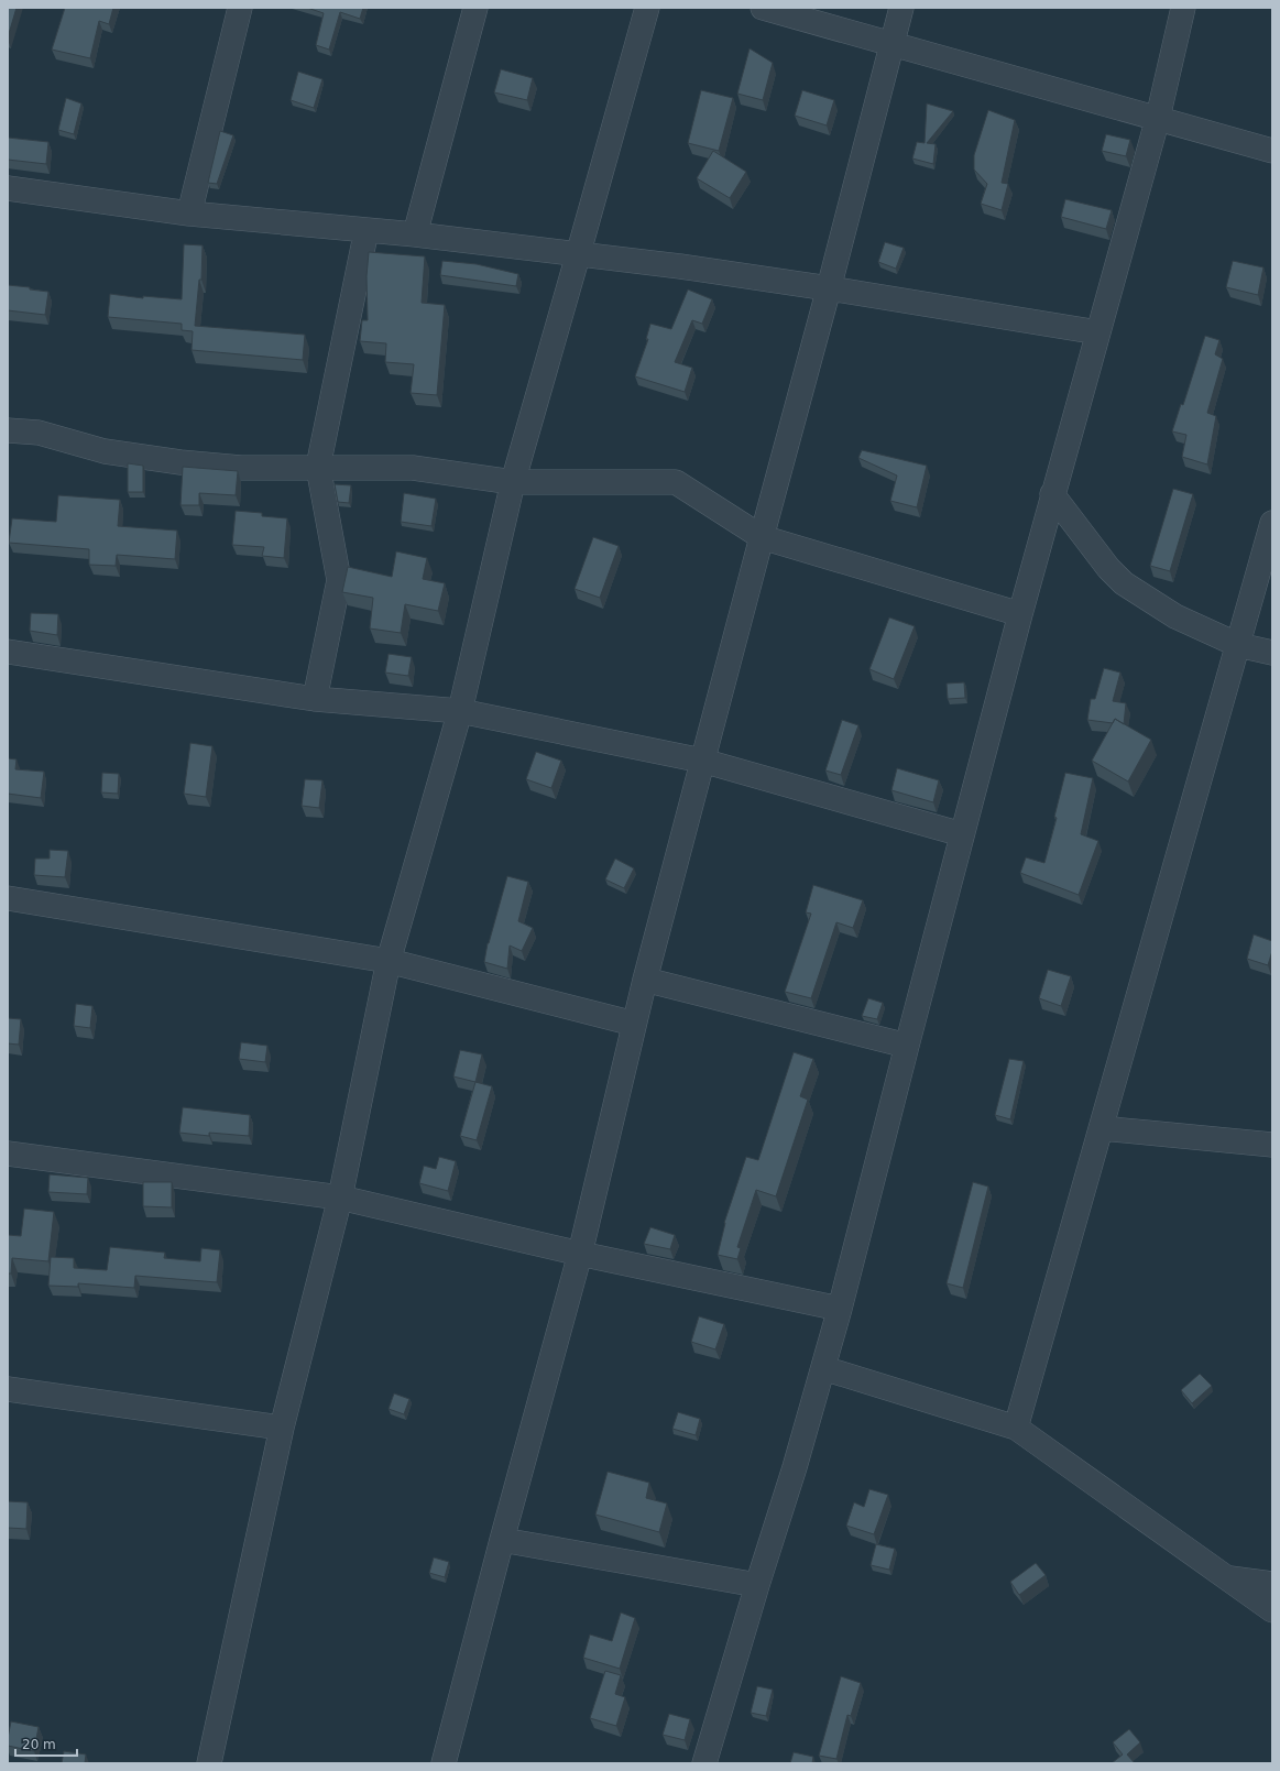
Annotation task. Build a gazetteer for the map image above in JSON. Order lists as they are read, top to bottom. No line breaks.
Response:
{"scale_bar":"20 m"}
